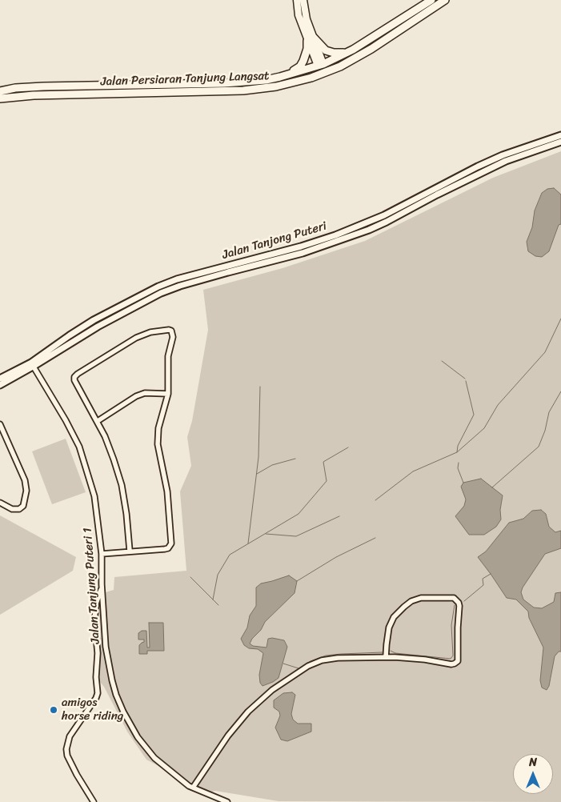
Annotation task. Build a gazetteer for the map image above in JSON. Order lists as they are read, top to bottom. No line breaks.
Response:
{"streets":{"main road":["Jalan Persiaran Tanjung Langsat"],"street":["Jalan Tanjong Puteri","Jalan Tanjung Puteri 1"]},"crossings":[["Jalan Tanjong Puteri","Jalan Tanjung Puteri 1"]],"places":["amigos horse riding"],"north":"top"}
